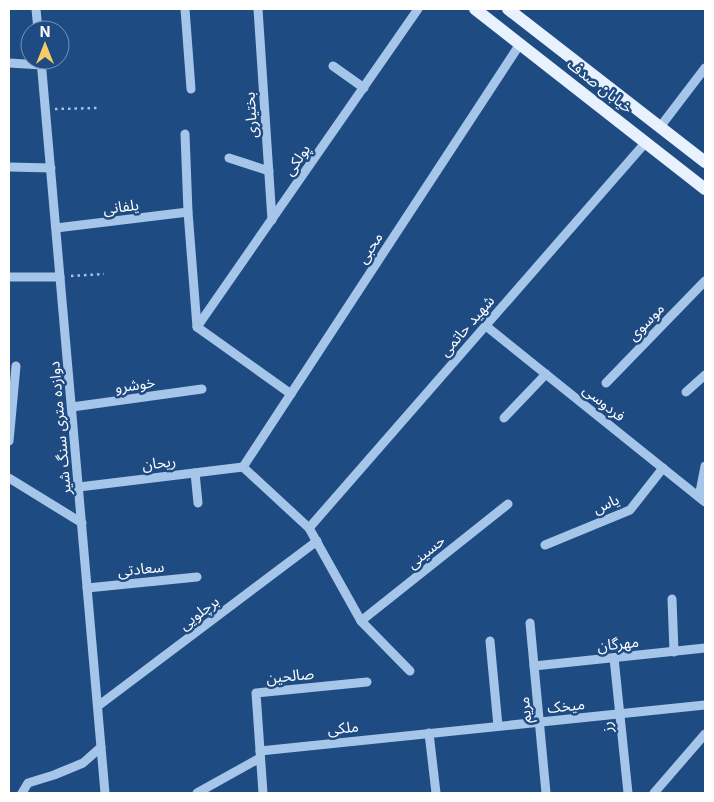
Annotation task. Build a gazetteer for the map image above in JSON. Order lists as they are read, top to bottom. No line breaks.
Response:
{"streets":{"main road":["خیابان صدف"],"street":["بختیاری","پولکی","یلفانی","محبی","موسوی","شهید حاتمی","خوشرو","فردوسی","دوازده متری سنگ شیر","ریحان","یاس","حسینی","سعادتی","برچلویی","مهرگان","صالحین","میخک","مریم","رز","ملکی"]},"crossings":[["خیابان صدف","محبی"],["خیابان صدف","شهید حاتمی"],["بختیاری","پولکی"],["یلفانی","دوازده متری سنگ شیر"],["محبی","ریحان"],["شهید حاتمی","فردوسی"],["خوشرو","دوازده متری سنگ شیر"],["فردوسی","یاس"],["دوازده متری سنگ شیر","ریحان"],["دوازده متری سنگ شیر","سعادتی"],["دوازده متری سنگ شیر","برچلویی"],["مهرگان","مریم"],["مهرگان","رز"],["صالحین","ملکی"],["میخک","مریم"],["میخک","رز"],["میخک","ملکی"]],"north":"top"}
